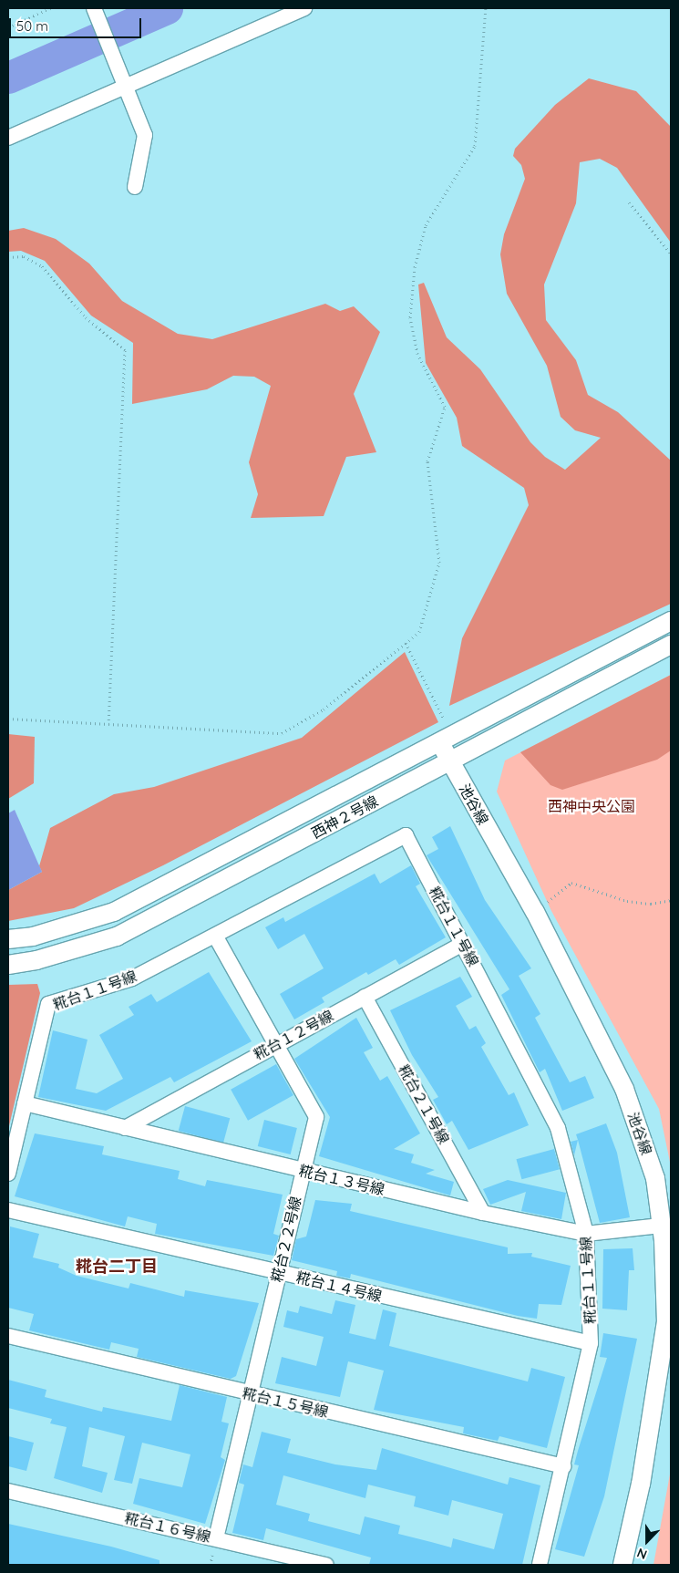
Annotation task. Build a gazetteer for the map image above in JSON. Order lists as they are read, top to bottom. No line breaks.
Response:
{"streets":{"street":["池谷線","西神２号線","糀台１１号線","糀台１２号線","糀台２１号線","糀台１３号線","糀台２２号線","糀台１４号線","糀台１５号線","糀台１６号線"]},"crossings":[["池谷線","西神２号線"],["池谷線","糀台１３号線"],["糀台１１号線","糀台１２号線"],["糀台１１号線","糀台１３号線"],["糀台１１号線","糀台２２号線"],["糀台１１号線","糀台１４号線"],["糀台１１号線","糀台１５号線"],["糀台１２号線","糀台２１号線"],["糀台１２号線","糀台１３号線"],["糀台１２号線","糀台２２号線"],["糀台２１号線","糀台１３号線"],["糀台１３号線","糀台２２号線"],["糀台２２号線","糀台１４号線"],["糀台２２号線","糀台１５号線"],["糀台２２号線","糀台１６号線"]],"districts":["糀台二丁目"],"parks":["西神中央公園"],"scale_bar":"50 m","north":"bottom"}
